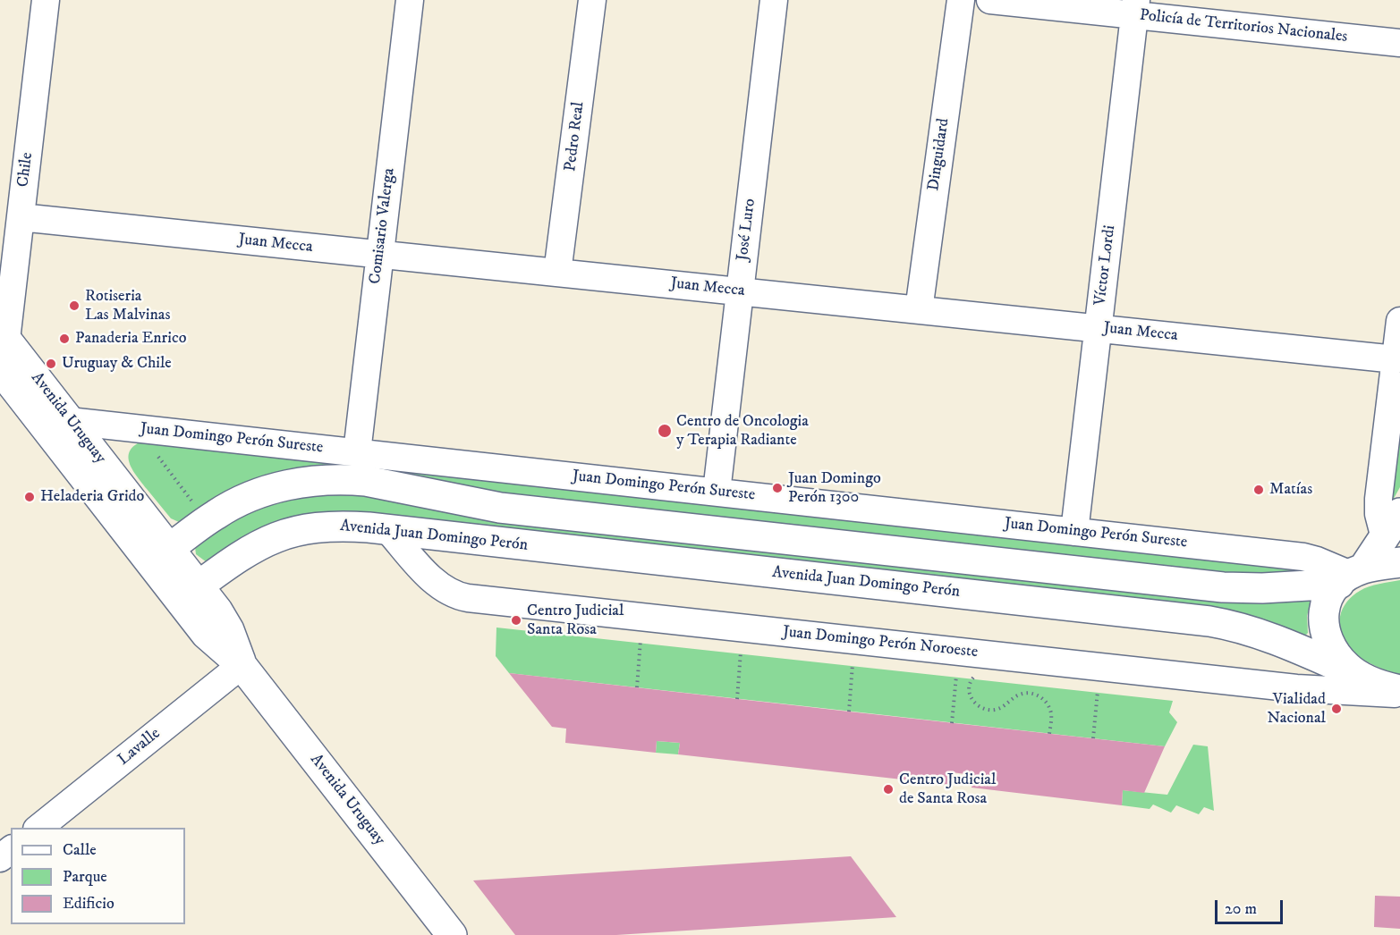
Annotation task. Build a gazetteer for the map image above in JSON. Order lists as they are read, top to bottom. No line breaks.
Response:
{"streets":{"main road":["Avenida Uruguay","Avenida Juan Domingo Perón"],"street":["Policía de Territorios Nacionales","Pedro Real","Dinguidard","Chile","Comisario Valerga","José Luro","Juan Mecca","Víctor Lordi","Juan Domingo Perón Sureste","Juan Domingo Perón Noroeste","Lavalle"]},"crossings":[["Policía de Territorios Nacionales","Víctor Lordi"],["Pedro Real","Juan Mecca"],["Dinguidard","Juan Mecca"],["Chile","Juan Mecca"],["Chile","Avenida Uruguay"],["Comisario Valerga","Juan Mecca"],["Comisario Valerga","Juan Domingo Perón Sureste"],["José Luro","Juan Mecca"],["José Luro","Juan Domingo Perón Sureste"],["Juan Mecca","Víctor Lordi"],["Víctor Lordi","Juan Domingo Perón Sureste"],["Avenida Uruguay","Juan Domingo Perón Sureste"],["Avenida Uruguay","Avenida Juan Domingo Perón"],["Avenida Uruguay","Lavalle"],["Avenida Juan Domingo Perón","Juan Domingo Perón Noroeste"]],"places":["Rotiseria Las Malvinas","Panaderia Enrico","Uruguay & Chile","Centro de Oncologia y Terapia Radiante","Juan Domingo Perón 1300","Matías","Heladeria Grido","Centro Judicial Santa Rosa","Vialidad Nacional","Centro Judicial de Santa Rosa"],"legend":["Calle","Parque","Edificio"],"scale_bar":"20 m"}
